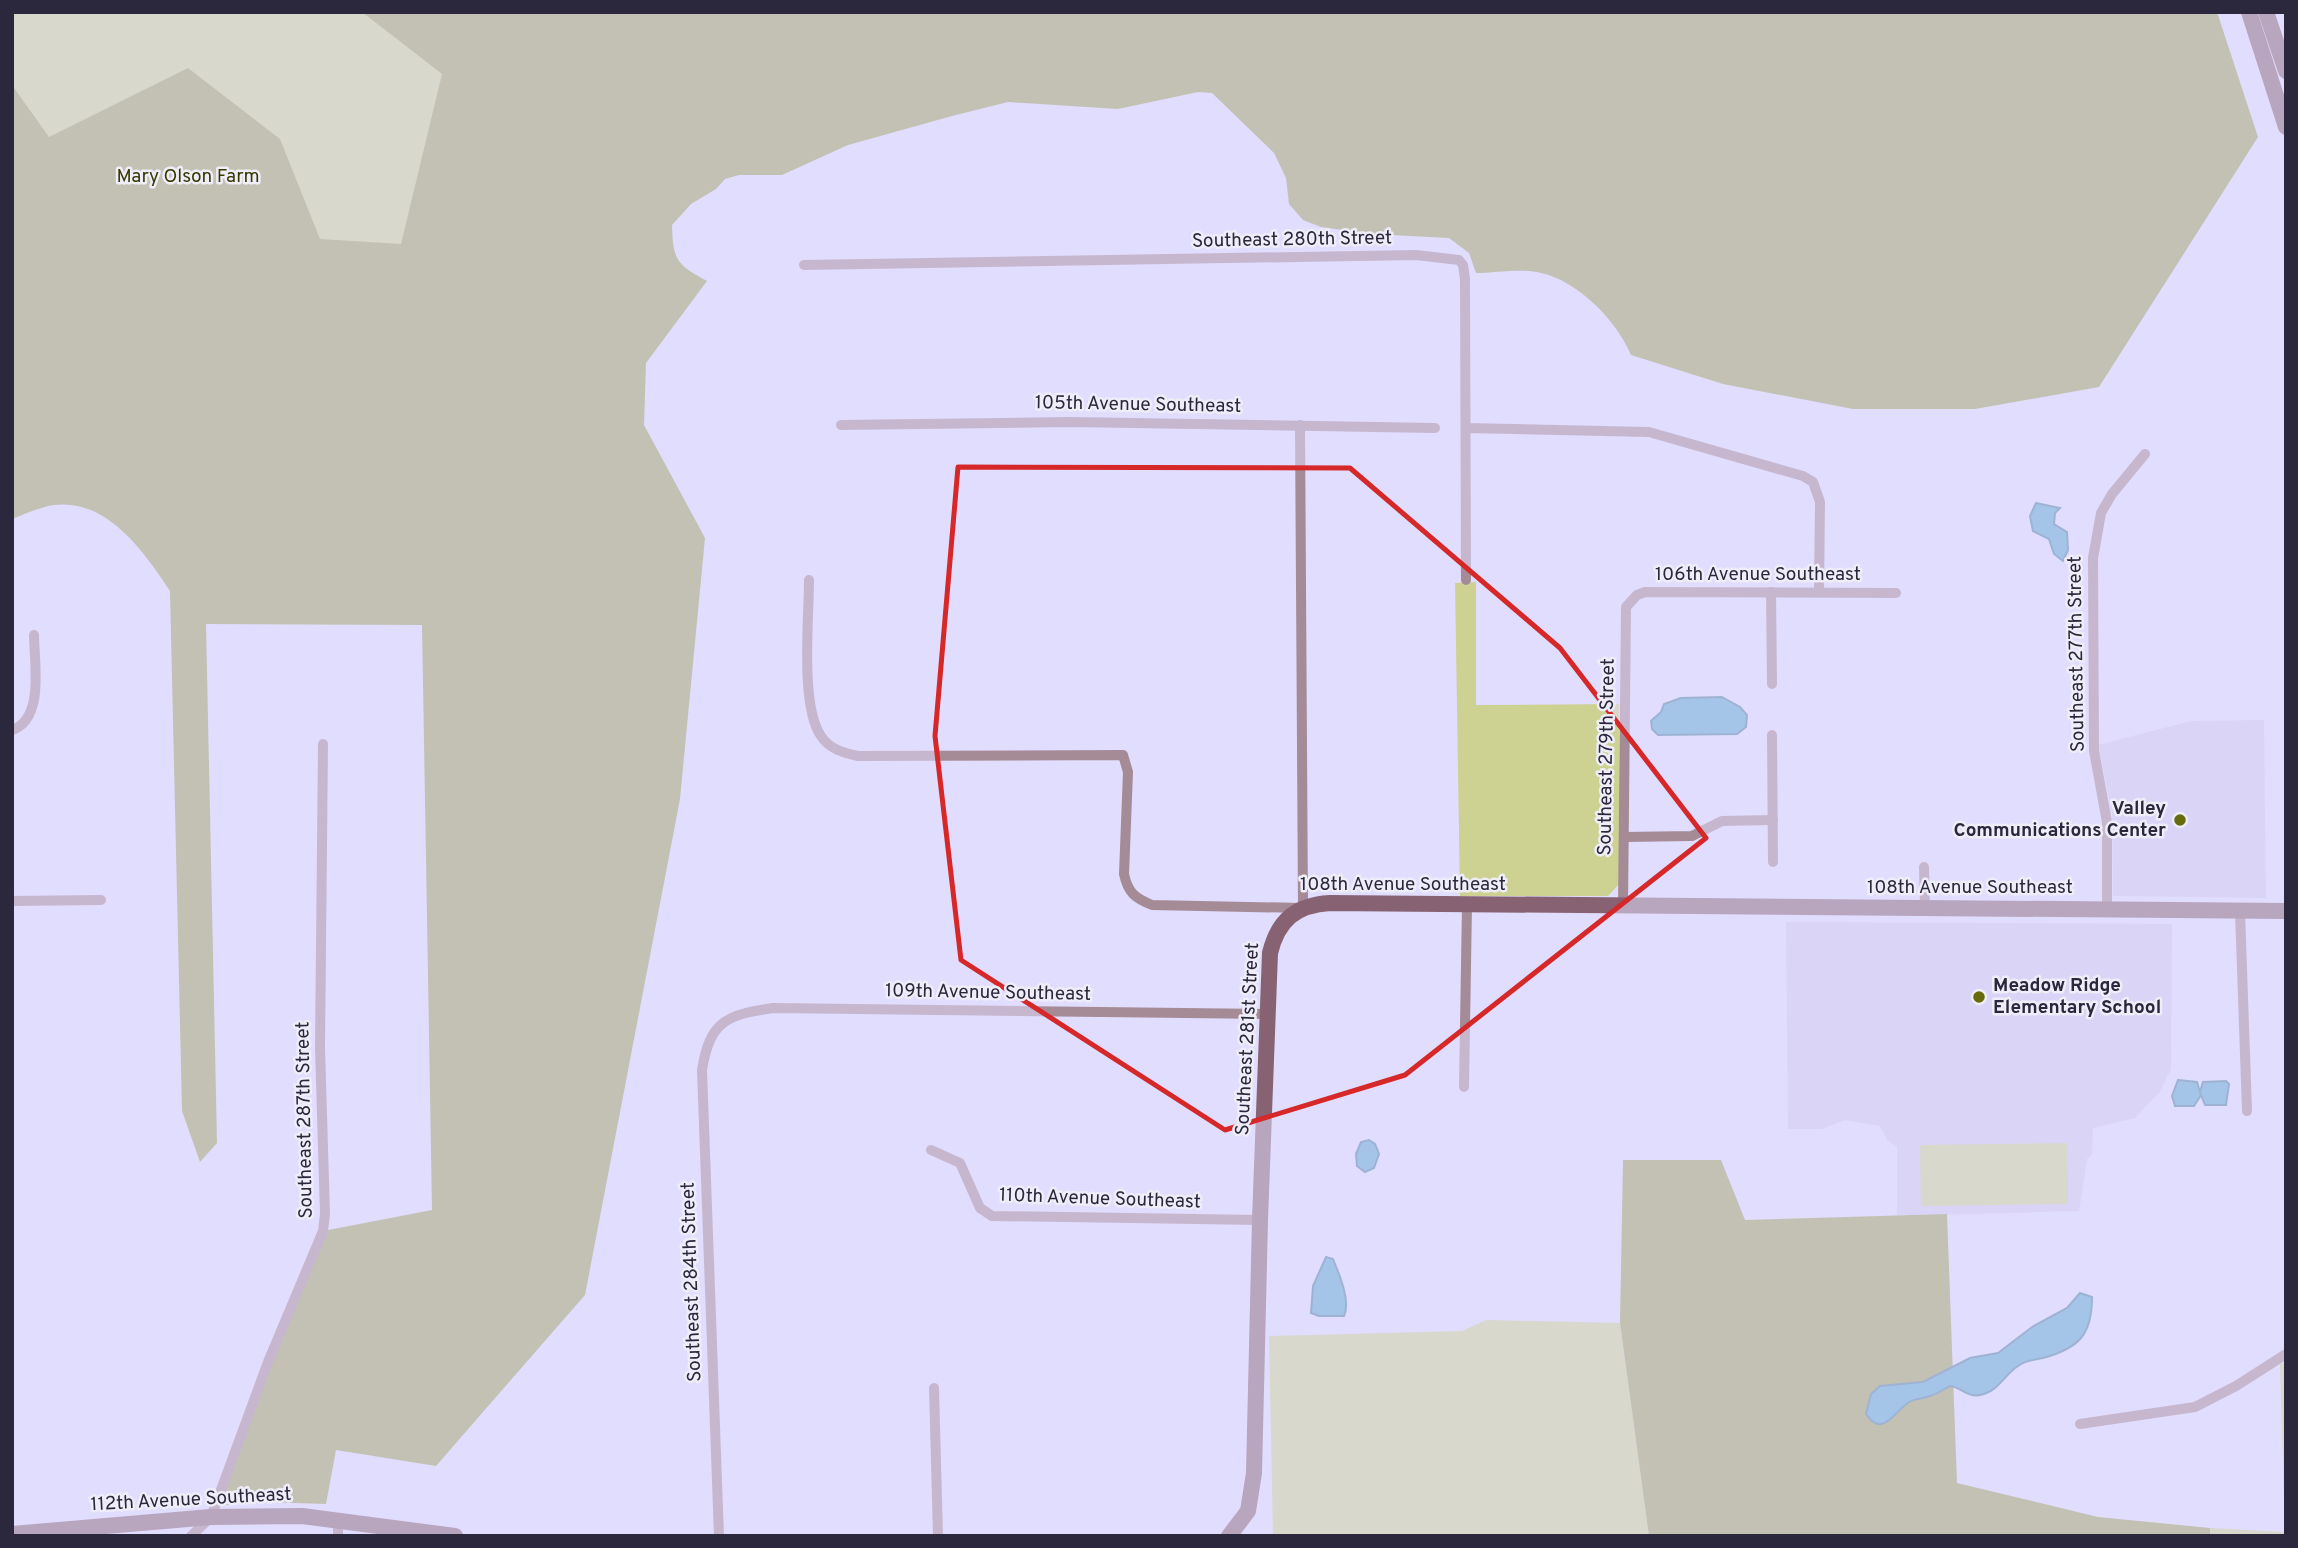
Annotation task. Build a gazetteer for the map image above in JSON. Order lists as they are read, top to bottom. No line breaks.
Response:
{"streets":{"street":["Southeast 280th Street","105th Avenue Southeast","106th Avenue Southeast","Southeast 277th Street","Southeast 279th Street","108th Avenue Southeast","109th Avenue Southeast","Southeast 281st Street","Southeast 287th Street","110th Avenue Southeast","Southeast 284th Street","112th Avenue Southeast"]},"crossings":[["106th Avenue Southeast","Southeast 279th Street"],["Southeast 277th Street","108th Avenue Southeast"],["Southeast 279th Street","108th Avenue Southeast"],["108th Avenue Southeast","Southeast 281st Street"],["109th Avenue Southeast","Southeast 281st Street"],["109th Avenue Southeast","Southeast 284th Street"],["Southeast 281st Street","110th Avenue Southeast"],["Southeast 287th Street","112th Avenue Southeast"]],"parks":["Mary Olson Farm"],"places":["Valley Communications Center","Meadow Ridge Elementary School"]}
